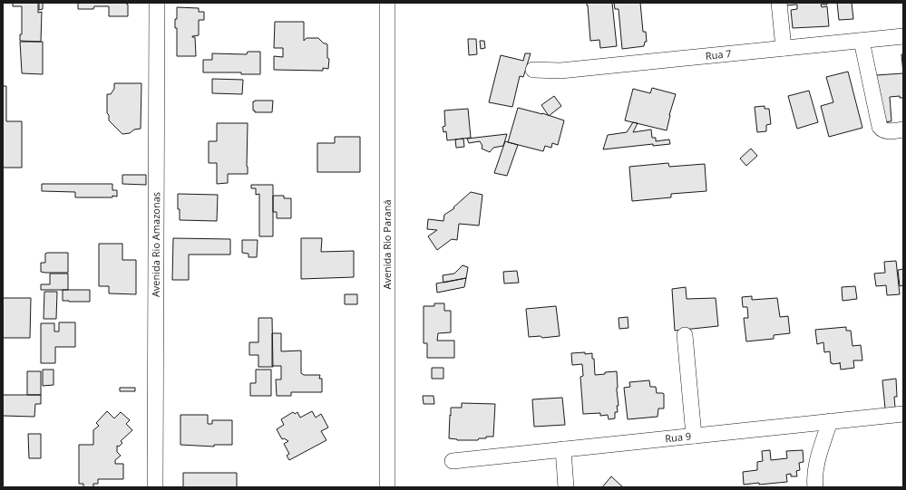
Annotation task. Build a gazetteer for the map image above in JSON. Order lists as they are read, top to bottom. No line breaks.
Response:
{"streets":{"street":["Rua 7","Avenida Rio Amazonas","Avenida Rio Paraná","Rua 9"]}}
